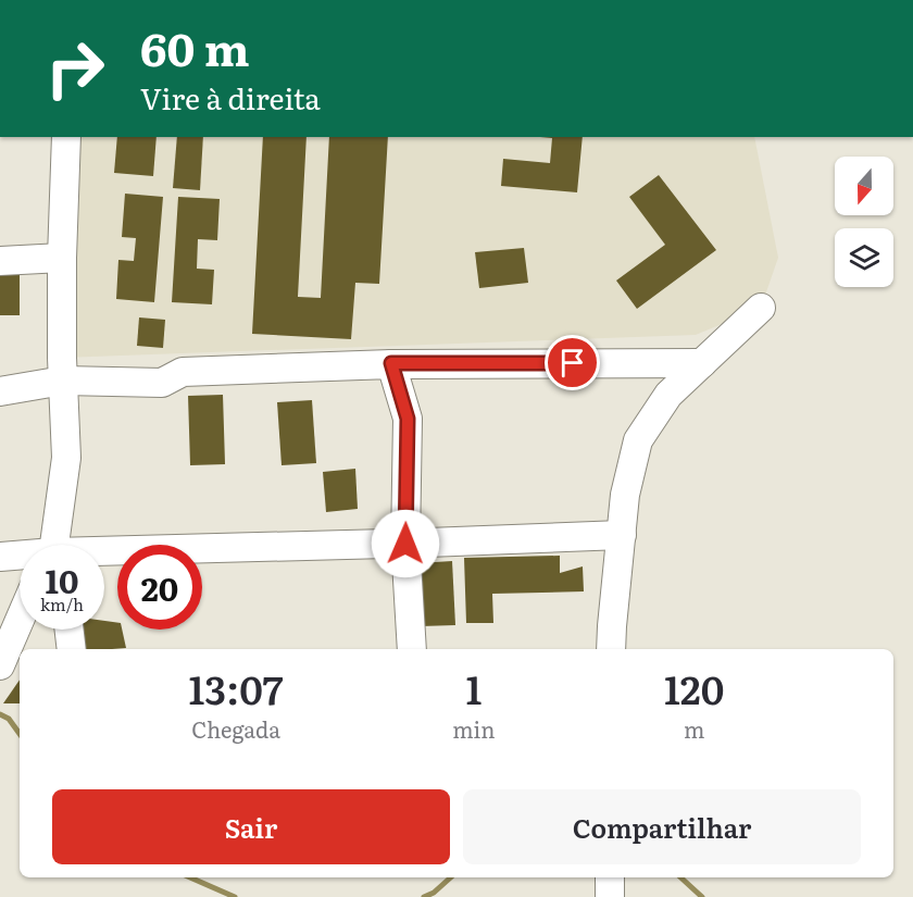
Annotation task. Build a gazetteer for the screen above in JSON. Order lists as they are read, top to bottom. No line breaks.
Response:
{"north":"bottom","page":{"turn":["60 m","Vire à direita"],"speed":"10 km/h","limit":"20","eta":["13:07","Chegada","1","min","120","m"],"buttons":["Sair","Compartilhar"]}}
